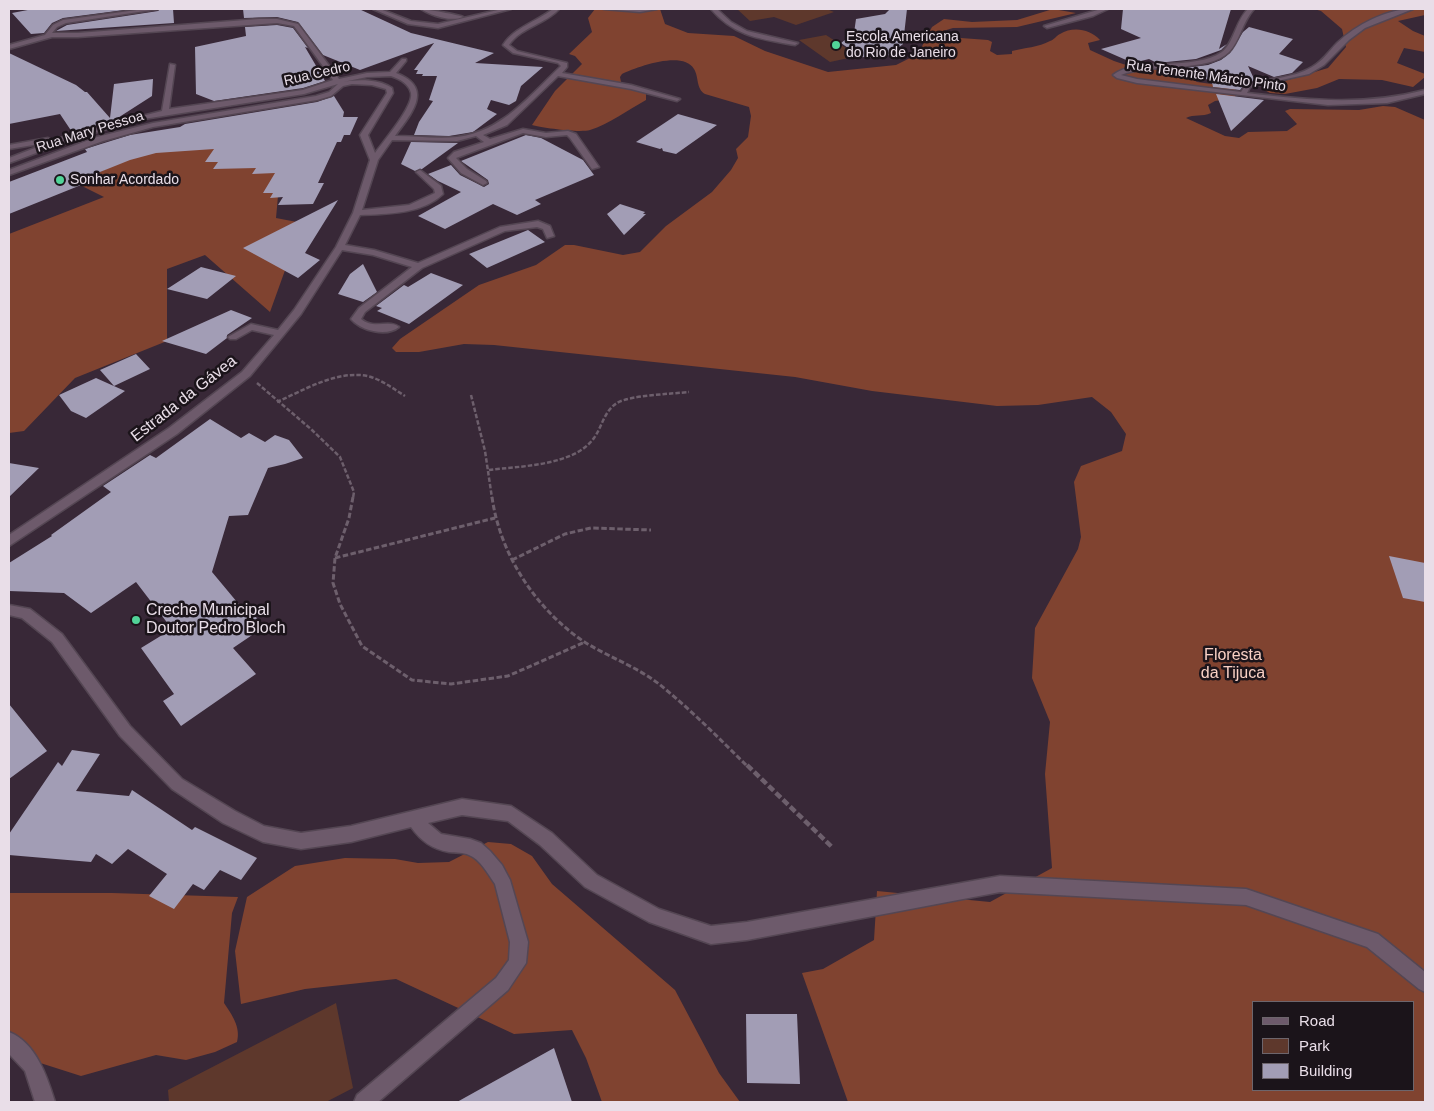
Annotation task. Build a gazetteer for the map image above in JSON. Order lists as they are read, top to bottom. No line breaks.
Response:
{"streets":{"street":["Rua Cedro","Rua Tenente Márcio Pinto","Rua Mary Pessoa","Estrada da Gávea"]},"crossings":[["Rua Cedro","Rua Mary Pessoa"],["Rua Cedro","Estrada da Gávea"]],"parks":["Floresta da Tijuca"],"places":["Escola Americana do Rio de Janeiro","Sonhar Acordado","Creche Municipal Doutor Pedro Bloch"],"legend":["Road","Park","Building"]}
